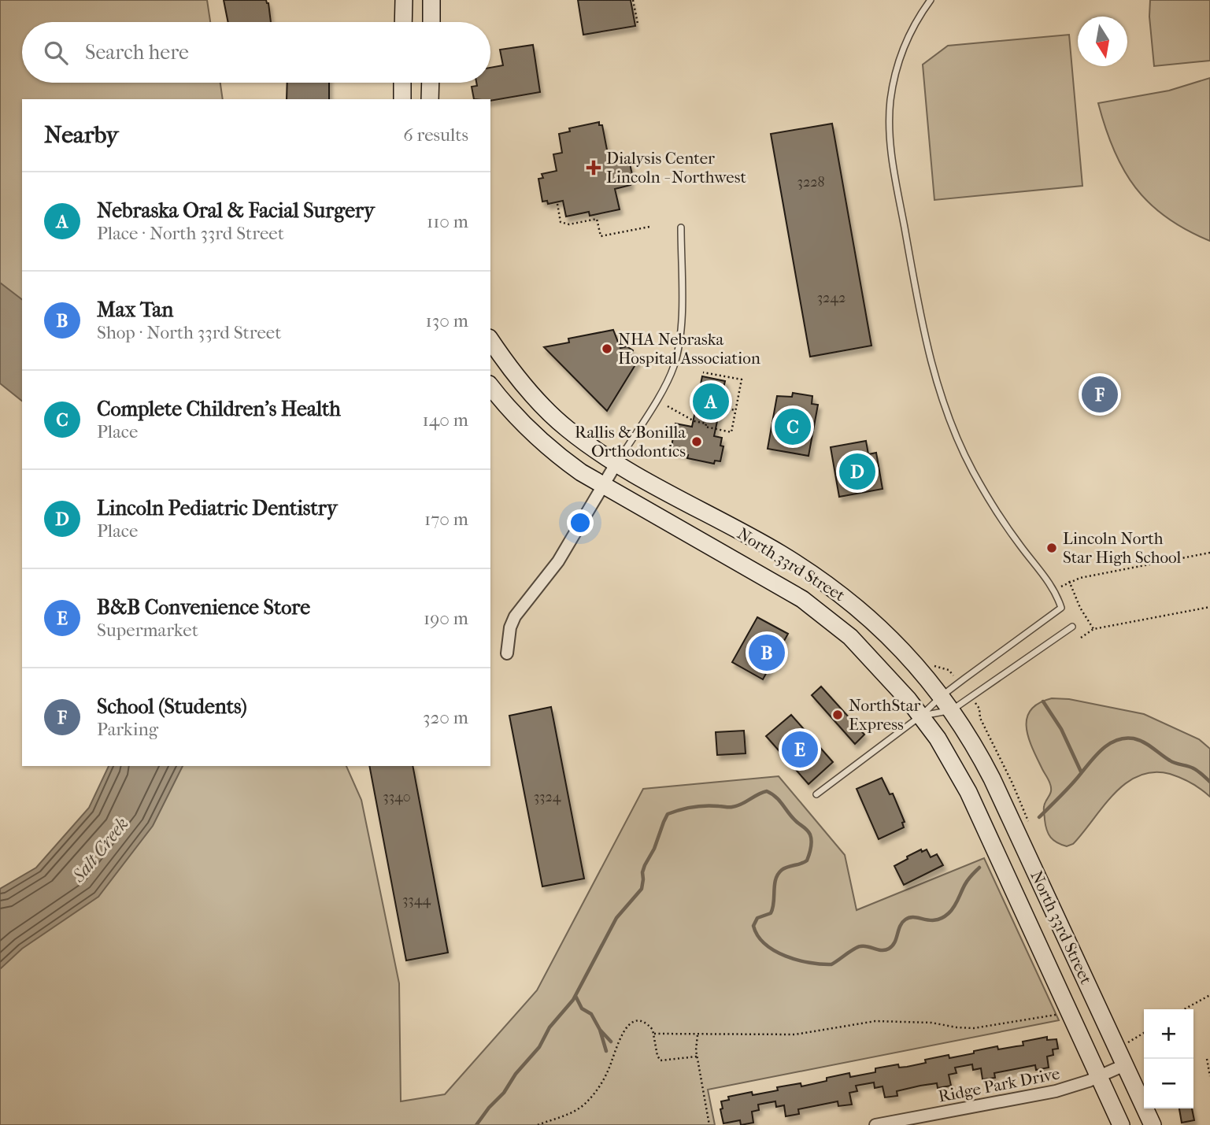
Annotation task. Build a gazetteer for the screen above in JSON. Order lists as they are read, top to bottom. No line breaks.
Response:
{"streets":{"main road":["North 33rd Street"],"street":["Ridge Park Drive"]},"crossings":[["North 33rd Street","Ridge Park Drive"]],"water":["Salt Creek"],"places":{"health":["Dialysis Center Lincoln - Northwest"],"other":["NHA Nebraska Hospital Association","Rallis & Bonilla Orthodontics","Lincoln North Star High School","NorthStar Express"]},"house_numbers":["3228","3242","3340","3324","3344"],"north":"bottom","page":{"search":"Search here","heading":["Nearby","6 results"],"list":[{"mark":"A","name":"Nebraska Oral & Facial Surgery","note":"Place · North 33rd Street","value":"110 m"},{"mark":"B","name":"Max Tan","note":"Shop · North 33rd Street","value":"130 m"},{"mark":"C","name":"Complete Children's Health","note":"Place","value":"140 m"},{"mark":"D","name":"Lincoln Pediatric Dentistry","note":"Place","value":"170 m"},{"mark":"E","name":"B&B Convenience Store","note":"Supermarket","value":"190 m"},{"mark":"F","name":"School (Students)","note":"Parking","value":"320 m"}],"pins":["F","A","C","D","B","E"],"map_buttons":["+","−"]}}
